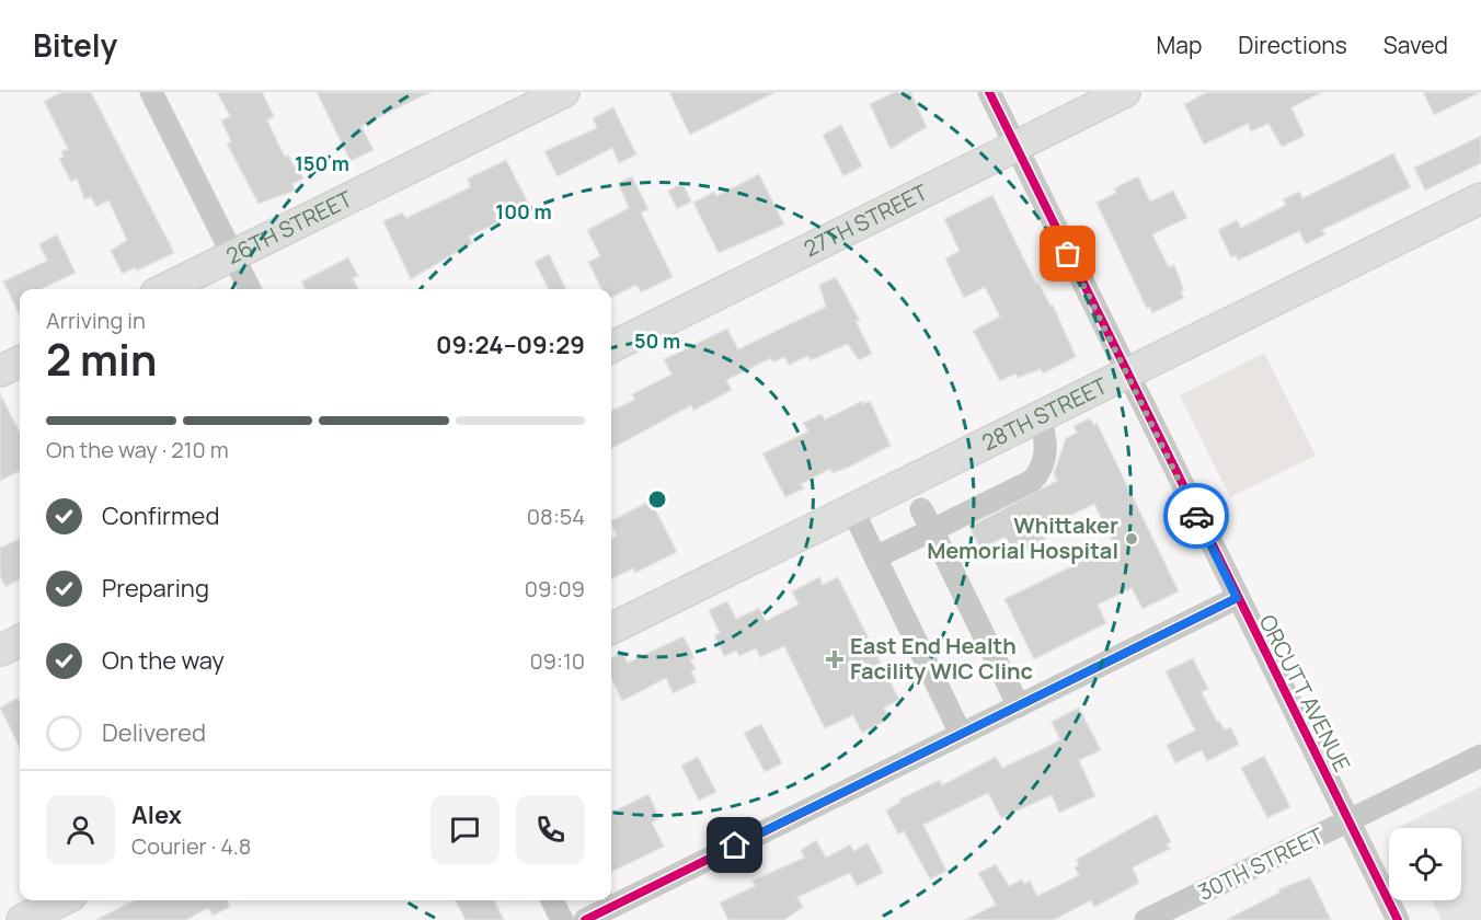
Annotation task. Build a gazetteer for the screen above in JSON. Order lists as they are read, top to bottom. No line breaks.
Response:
{"streets":{"main road":["27TH STREET","26TH STREET","28TH STREET"],"street":["ORCUTT AVENUE","30TH STREET"]},"crossings":[["27TH STREET","ORCUTT AVENUE"],["28TH STREET","ORCUTT AVENUE"],["ORCUTT AVENUE","30TH STREET"]],"places":{"other":["Whittaker Memorial Hospital"],"health":["East End Health Facility WIC Clinc"]},"page":{"header":"Bitely","nav":["Map","Directions","Saved"],"heading":["2 min","Arriving in","09:24–09:29"],"panel":["Alex","Courier · 4.8"],"bar":"On the way · 210 m","list":[["Confirmed","08:54"],["Preparing","09:09"],["On the way","09:10"],"Delivered"]},"rings":["150 m","100 m","50 m"]}
